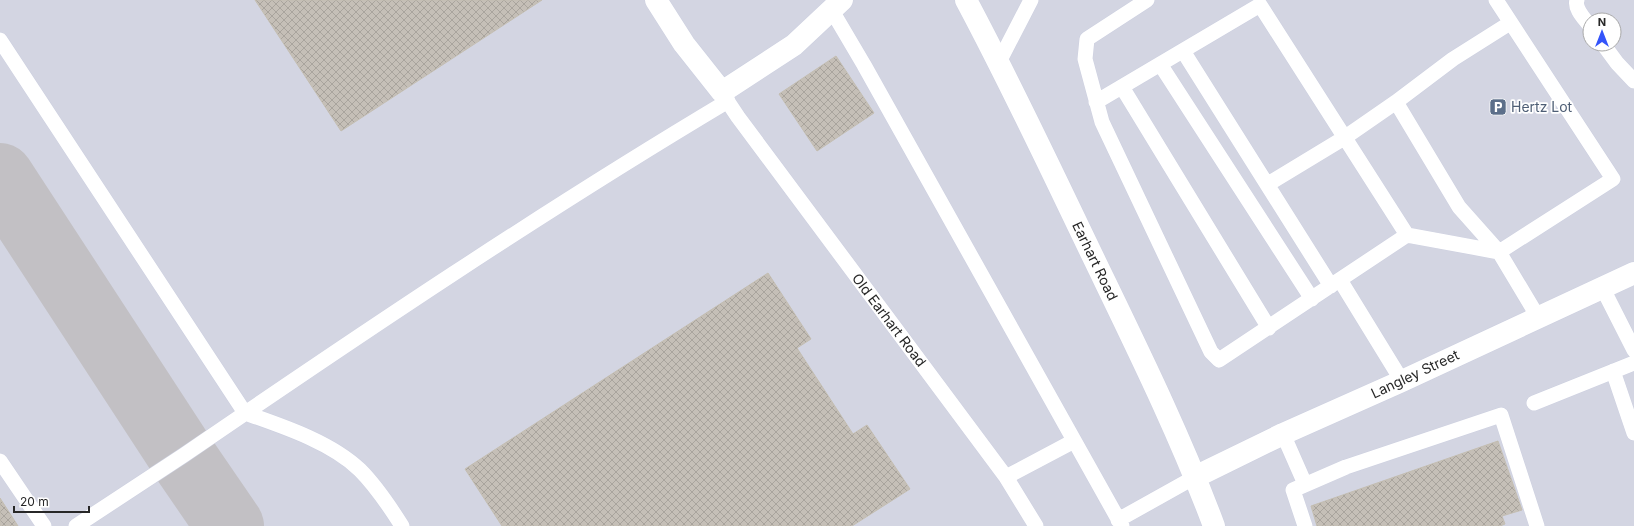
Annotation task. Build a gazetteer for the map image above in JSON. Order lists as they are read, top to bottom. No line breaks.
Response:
{"streets":{"street":["Earhart Road","Langley Street"],"lane":["Old Earhart Road"]},"crossings":[["Earhart Road","Langley Street"]],"places":{"parking":["Hertz Lot"]},"scale_bar":"20 m","north":"top"}
